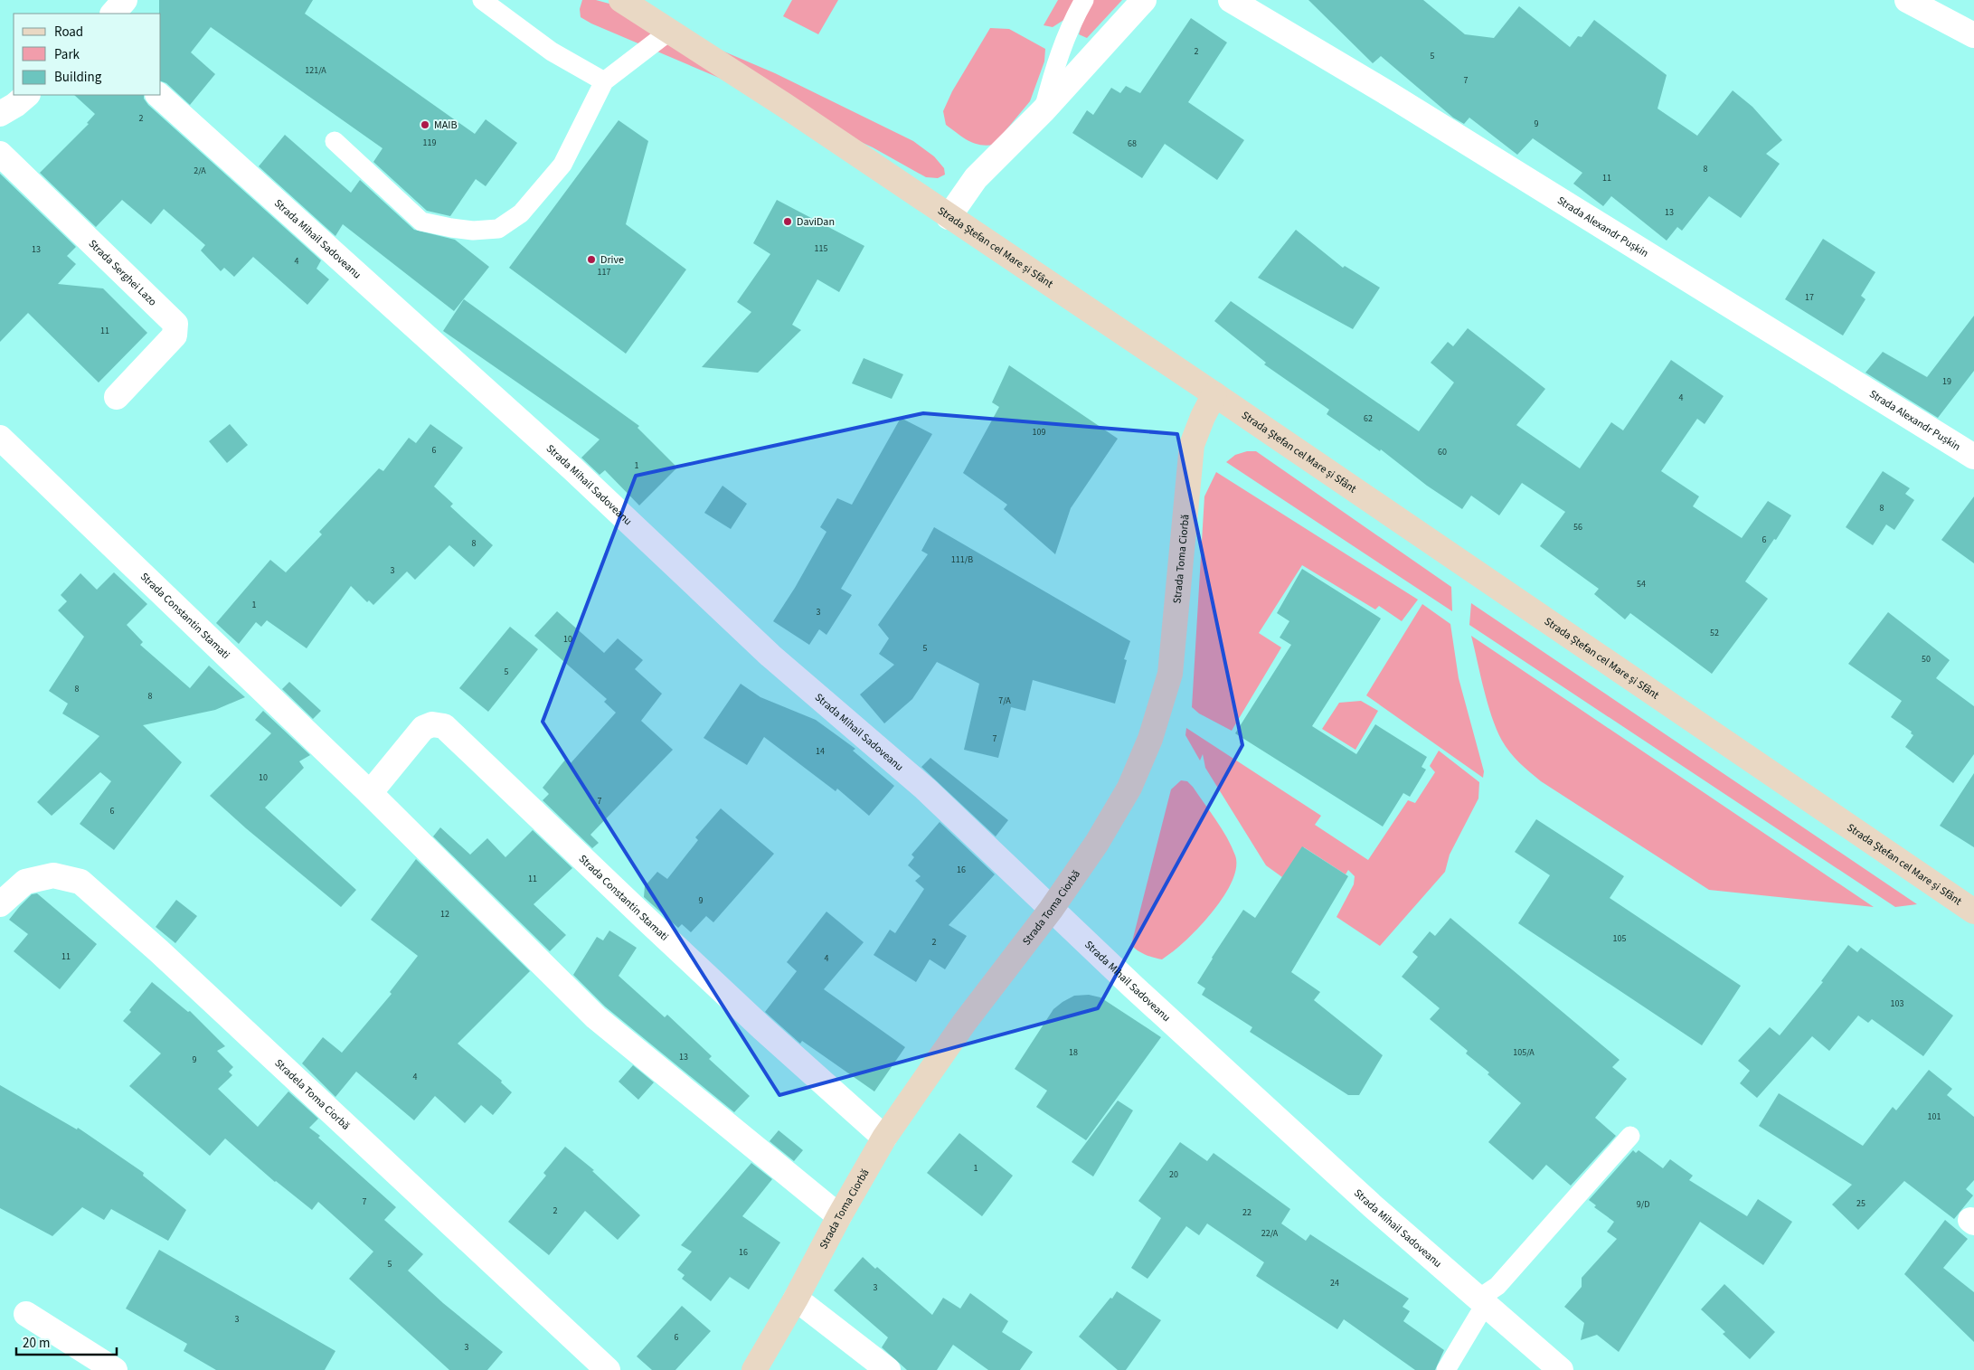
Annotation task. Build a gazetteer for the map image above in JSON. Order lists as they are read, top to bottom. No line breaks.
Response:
{"streets":{"street":["Strada Alexandr Pușkin","Strada Mihail Sadoveanu","Strada Ștefan cel Mare și Sfânt","Strada Serghei Lazo","Strada Toma Ciorbă","Strada Constantin Stamati","Stradela Toma Ciorbă"]},"crossings":[["Strada Mihail Sadoveanu","Strada Toma Ciorbă"],["Strada Ștefan cel Mare și Sfânt","Strada Toma Ciorbă"],["Strada Toma Ciorbă","Strada Constantin Stamati"]],"places":["MAIB","DaviDan","Drive"],"house_numbers":["2","5","121/A","7","2","9","119","68","8","2/A","11","13","115","13","4","117","17","11","19","4","62","109","6","60","1","8","56","6","8","111/B","3","54","1","3","52","10","5","50","5","8","8","7/A","7","14","10","7","6","16","11","9","12","105","2","11","4","103","18","105/A","13","9","4","101","1","20","7","25","9/D","2","22","22/A","16","5","24","3","3","6","3"],"legend":["Road","Park","Building"],"scale_bar":"20 m"}
